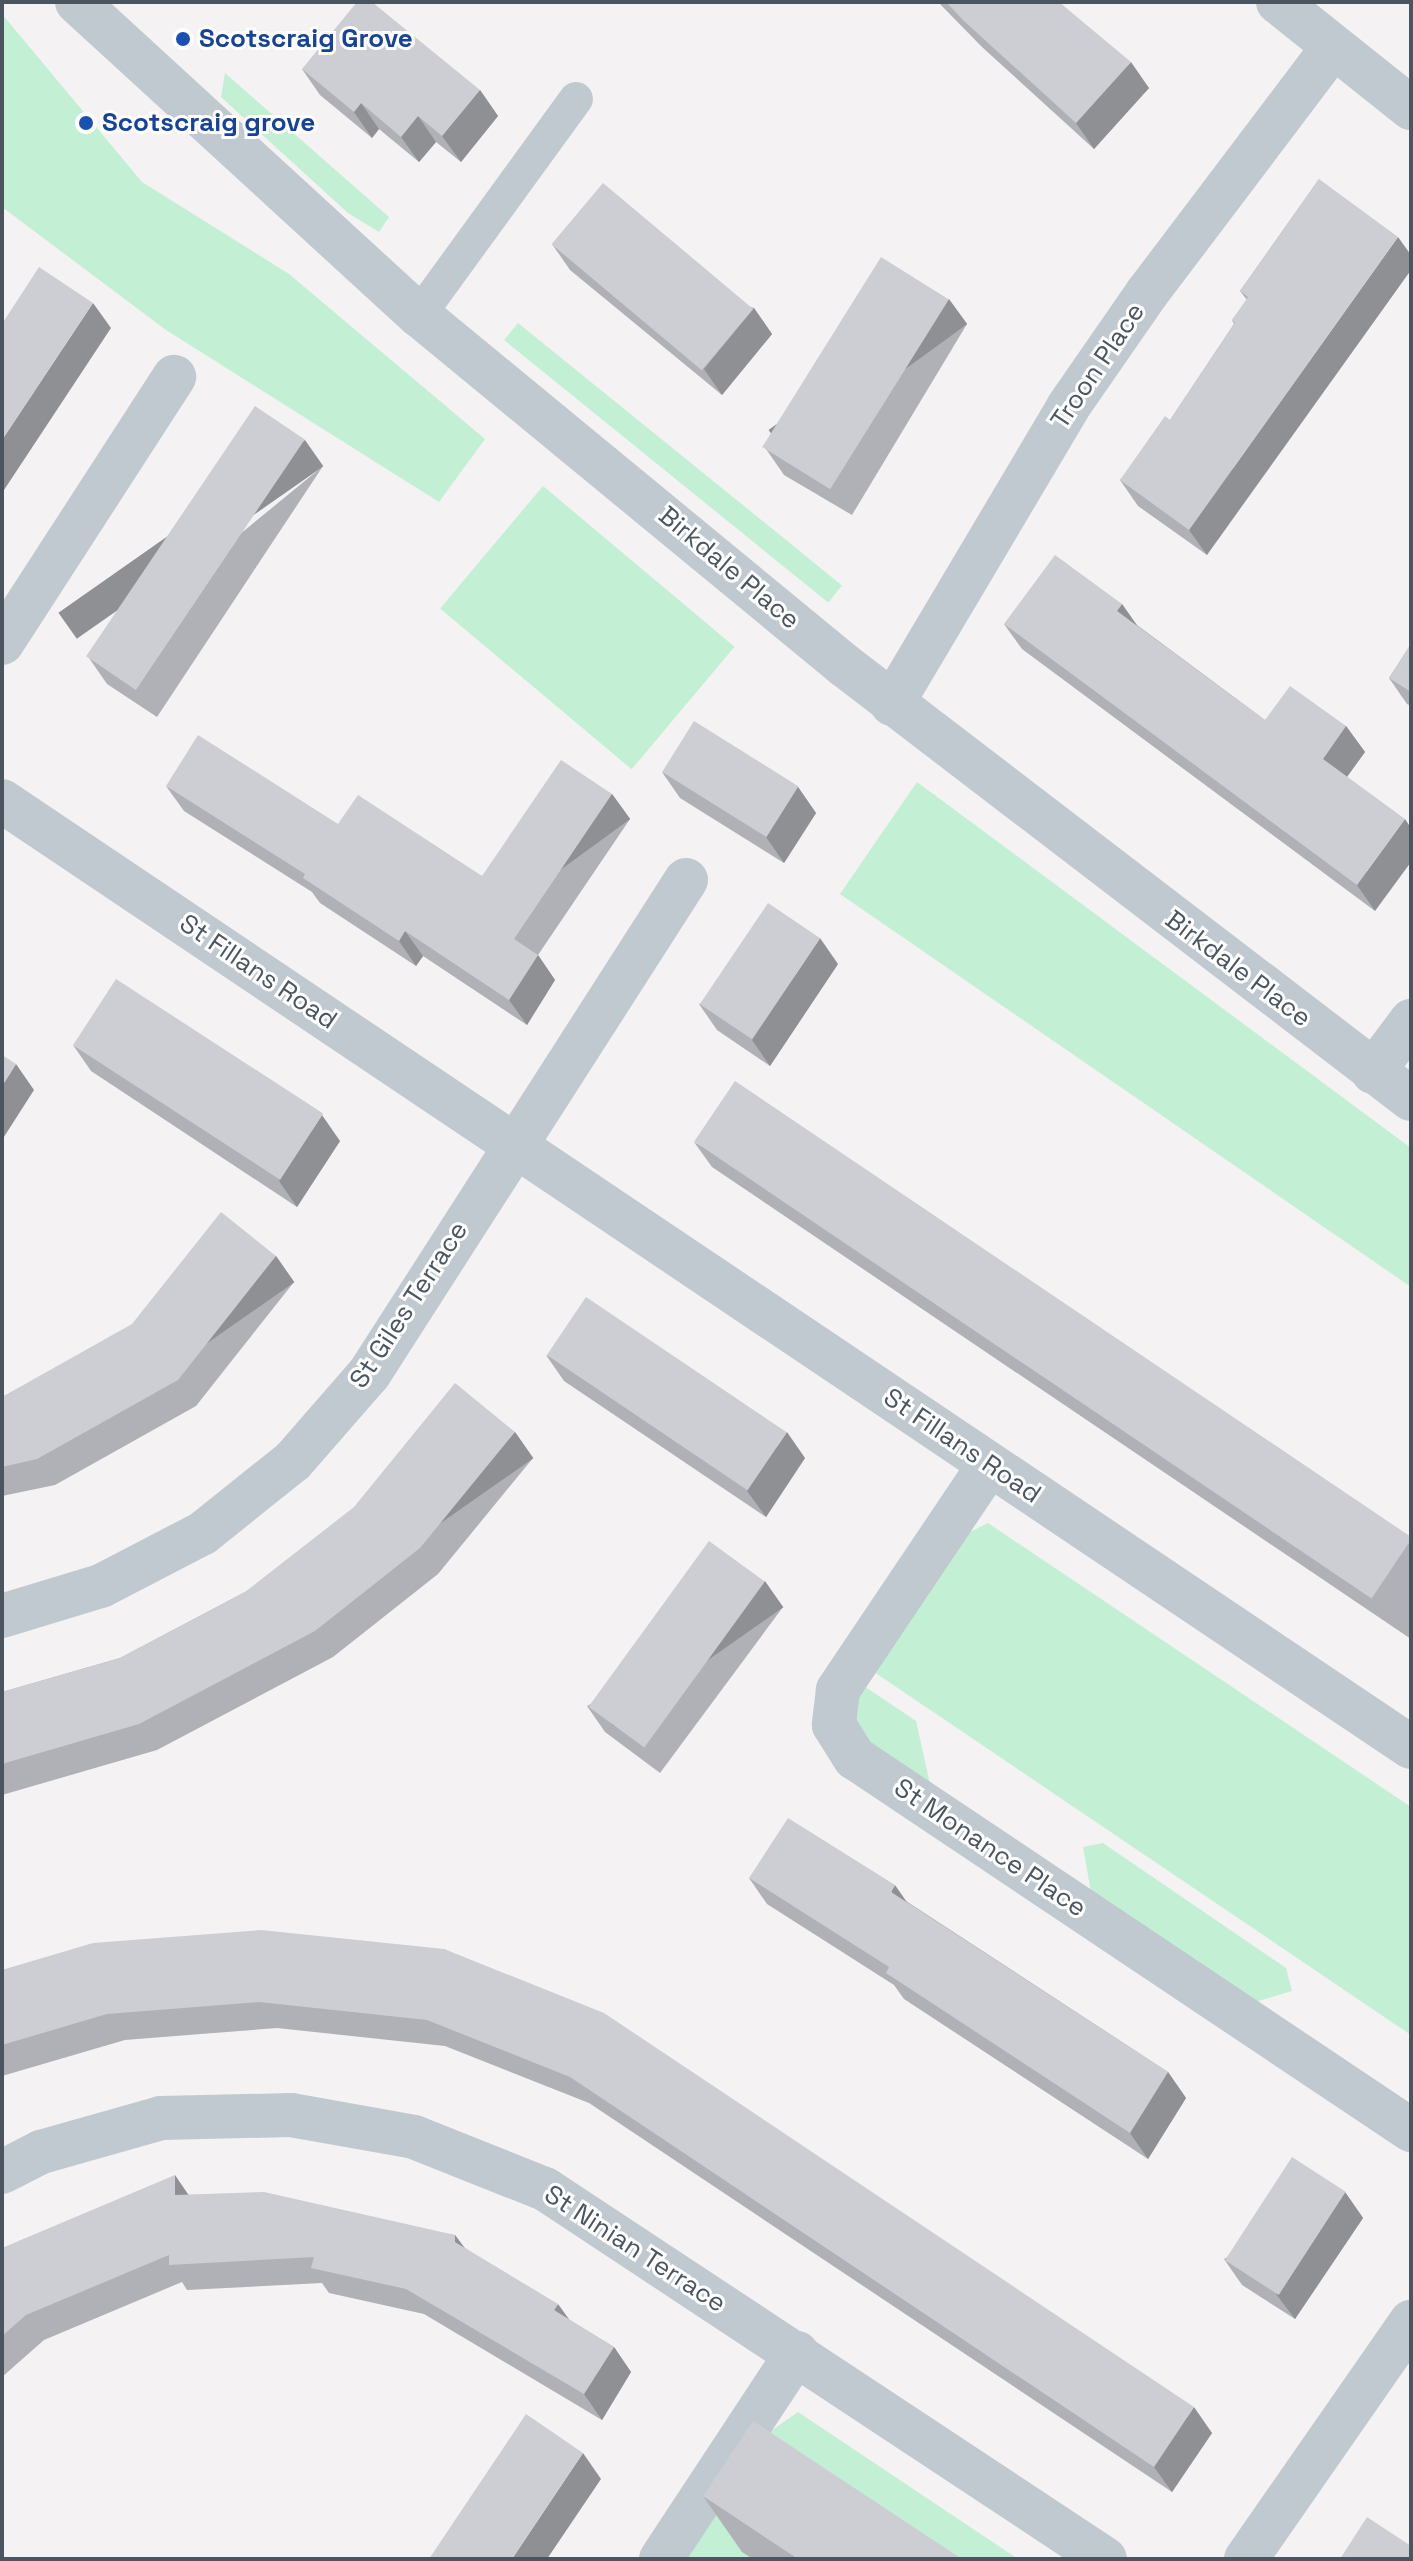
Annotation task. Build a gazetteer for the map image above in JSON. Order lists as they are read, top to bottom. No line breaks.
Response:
{"streets":{"street":["Troon Place","Birkdale Place","St Fillans Road","St Giles Terrace","St Monance Place","St Ninian Terrace"]},"crossings":[["Troon Place","Birkdale Place"],["St Fillans Road","St Giles Terrace"],["St Fillans Road","St Monance Place"]],"places":["Scotscraig Grove","Scotscraig grove"]}
